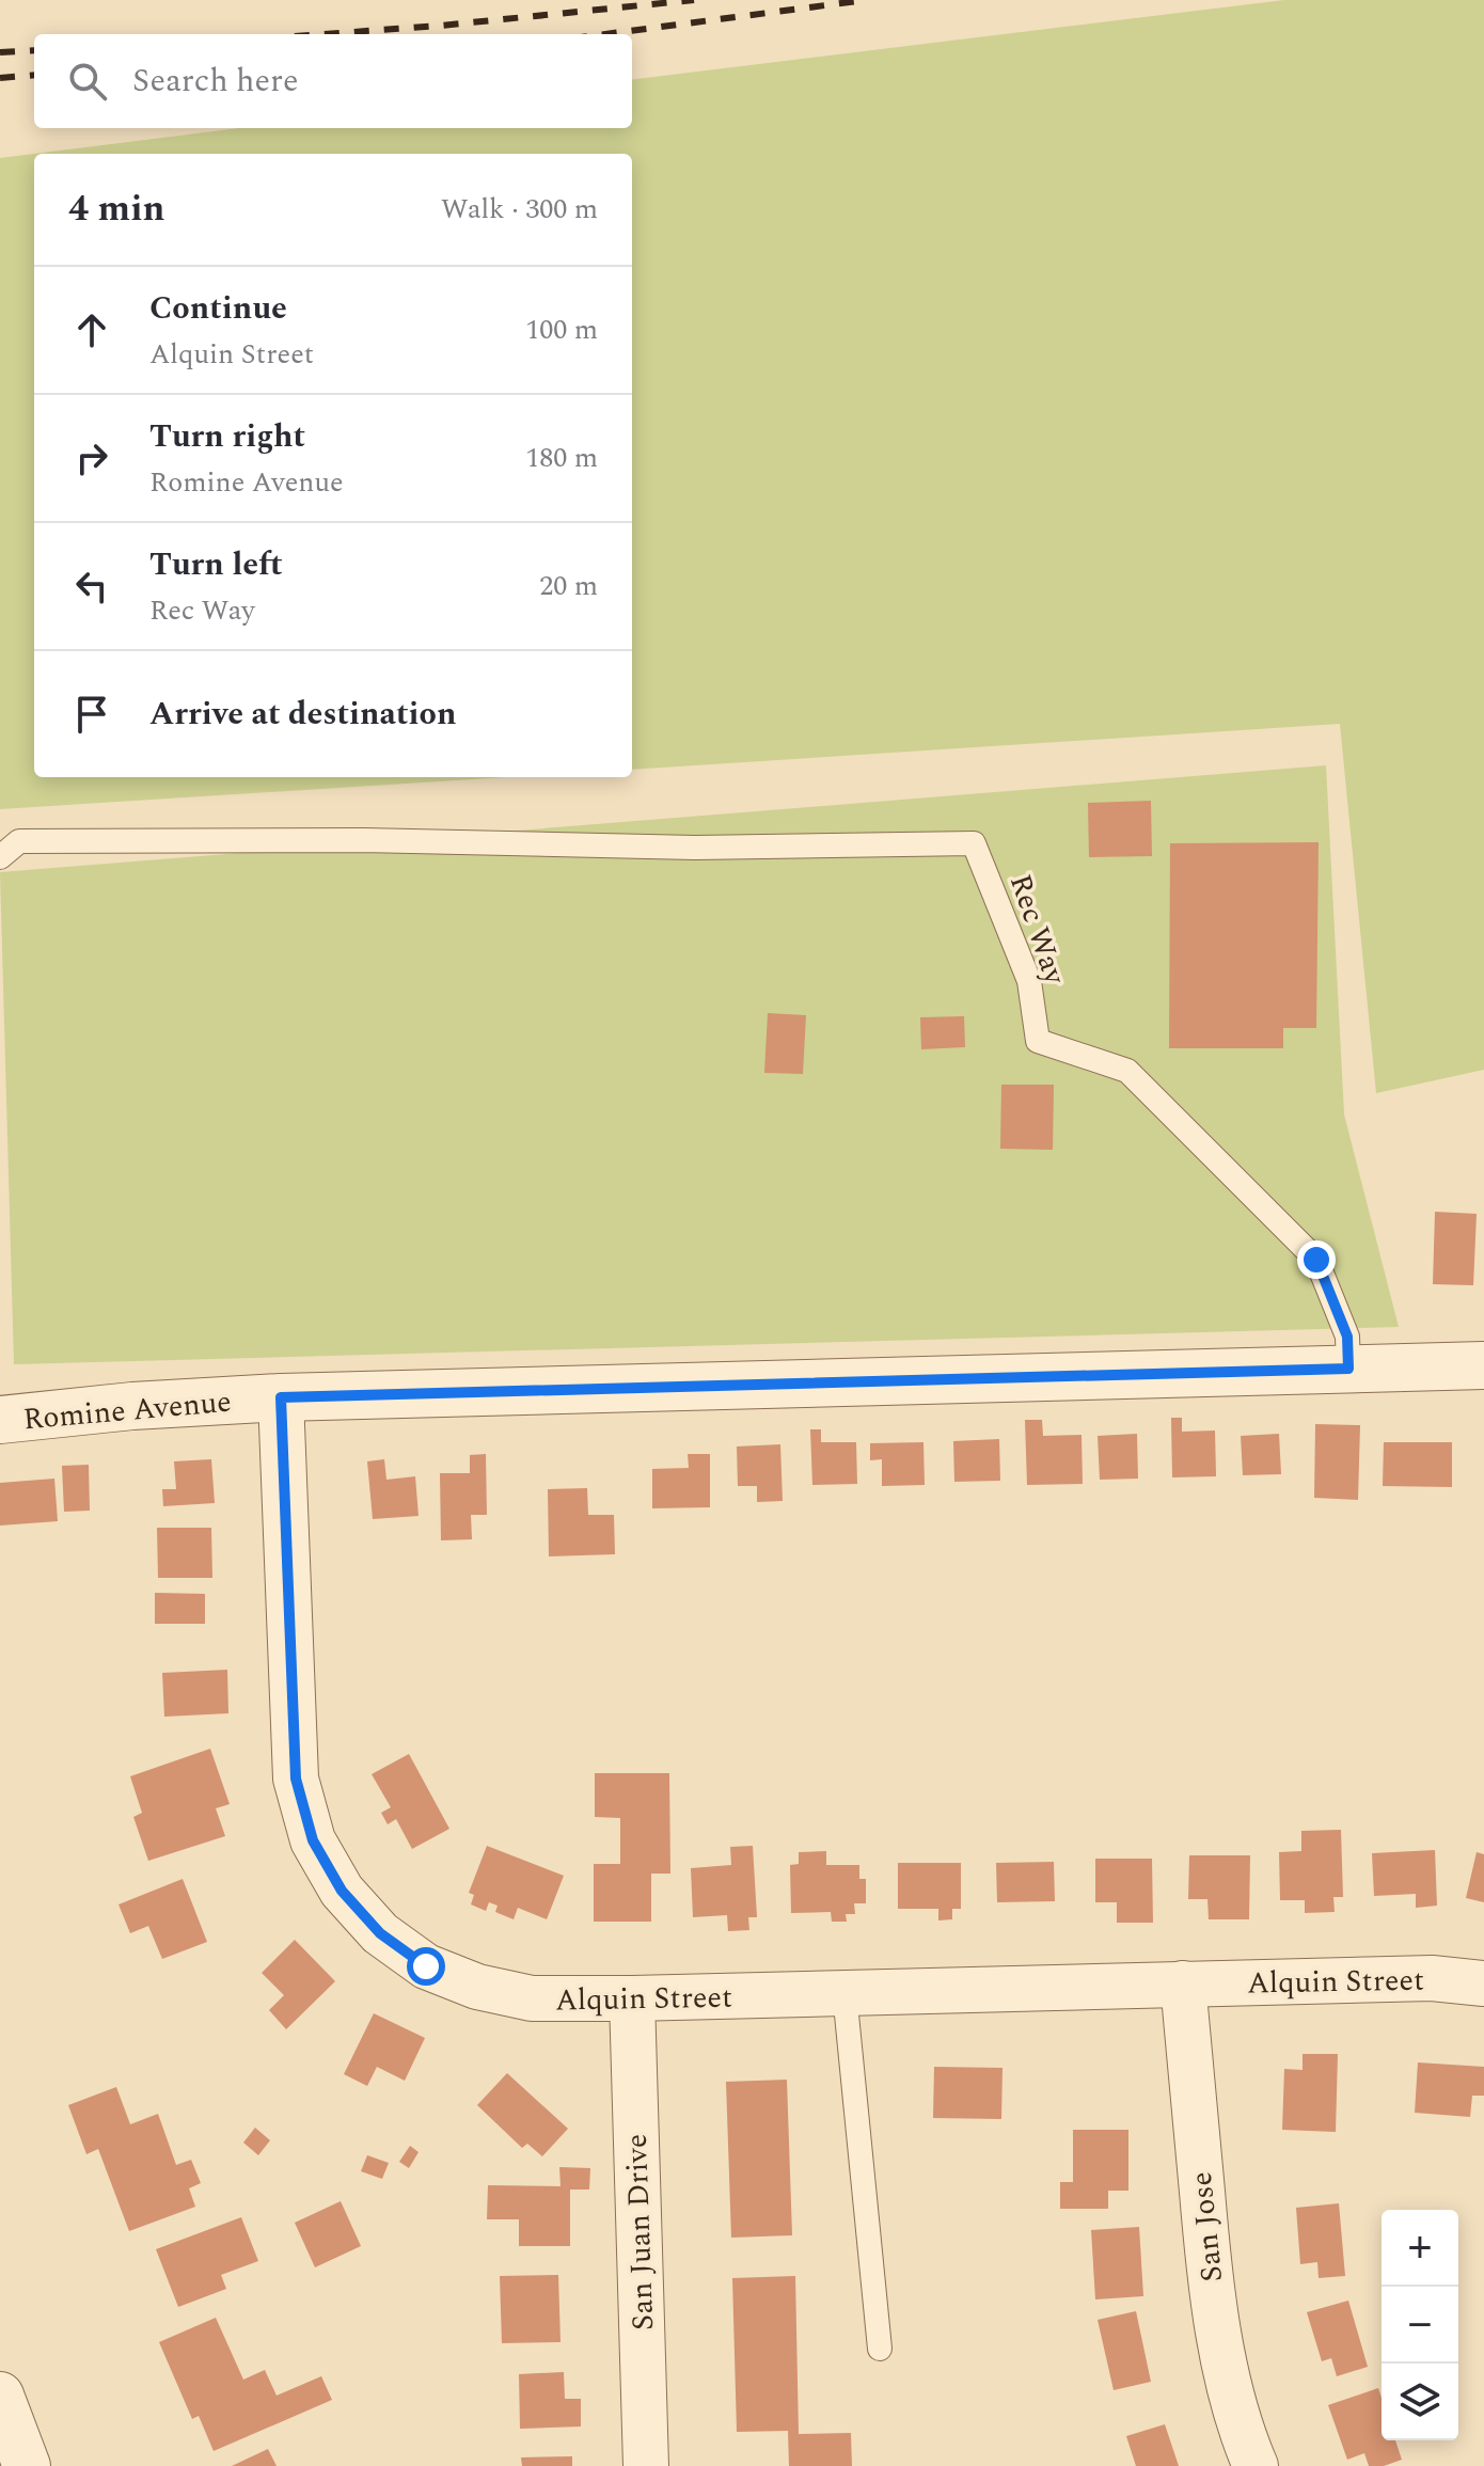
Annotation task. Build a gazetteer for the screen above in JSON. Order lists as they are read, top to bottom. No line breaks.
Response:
{"streets":{"street":["Romine Avenue","Alquin Street","San Jose","San Juan Drive"],"lane":["Rec Way"]},"crossings":[["Rec Way","Romine Avenue"],["Romine Avenue","Alquin Street"],["Alquin Street","San Jose"],["Alquin Street","San Juan Drive"]],"page":{"search":"Search here","heading":["4 min","Walk · 300 m"],"list":[["Continue","Alquin Street","100 m"],["Turn right","Romine Avenue","180 m"],["Turn left","Rec Way","20 m"],"Arrive at destination"],"map_buttons":["+","−"]}}
